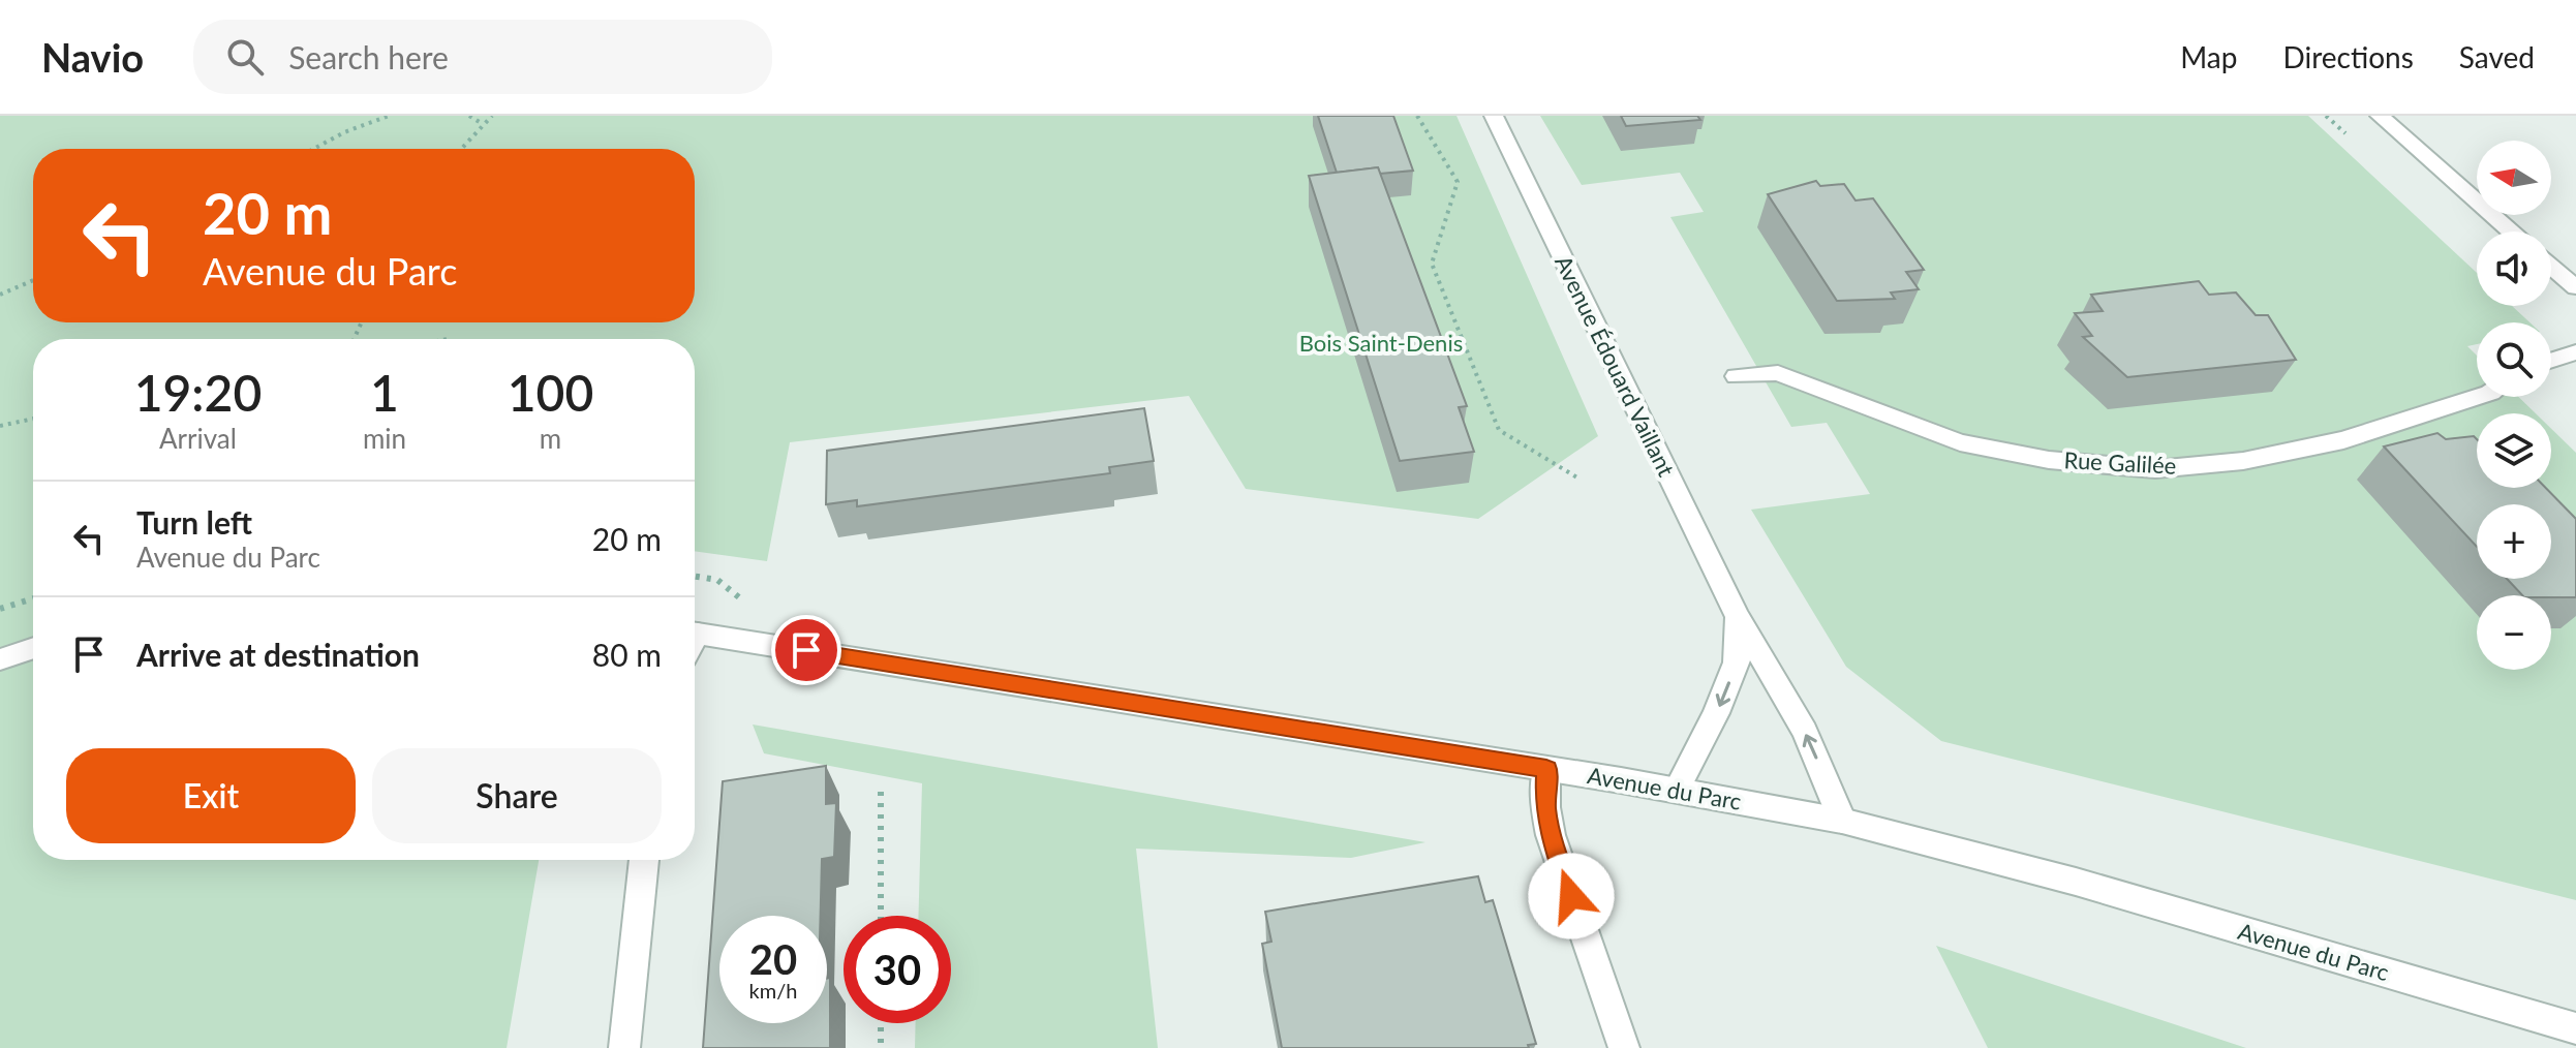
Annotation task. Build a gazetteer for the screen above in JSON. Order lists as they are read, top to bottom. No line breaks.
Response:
{"streets":{"street":["Avenue Édouard Vaillant","Rue Galilée","Avenue du Parc"]},"crossings":[["Avenue Édouard Vaillant","Avenue du Parc"]],"parks":["Bois Saint-Denis"],"north":"left","page":{"header":"Navio","search":"Search here","nav":["Map","Directions","Saved"],"map_buttons":["+","−"],"turn":["20 m","Avenue du Parc"],"eta":["19:20","Arrival","1","min","100","m"],"list":[{"name":"Turn left","note":"Avenue du Parc","value":"20 m"},{"name":"Arrive at destination","value":"80 m"}],"buttons":["Exit","Share"],"speed":"20 km/h","limit":"30"}}
